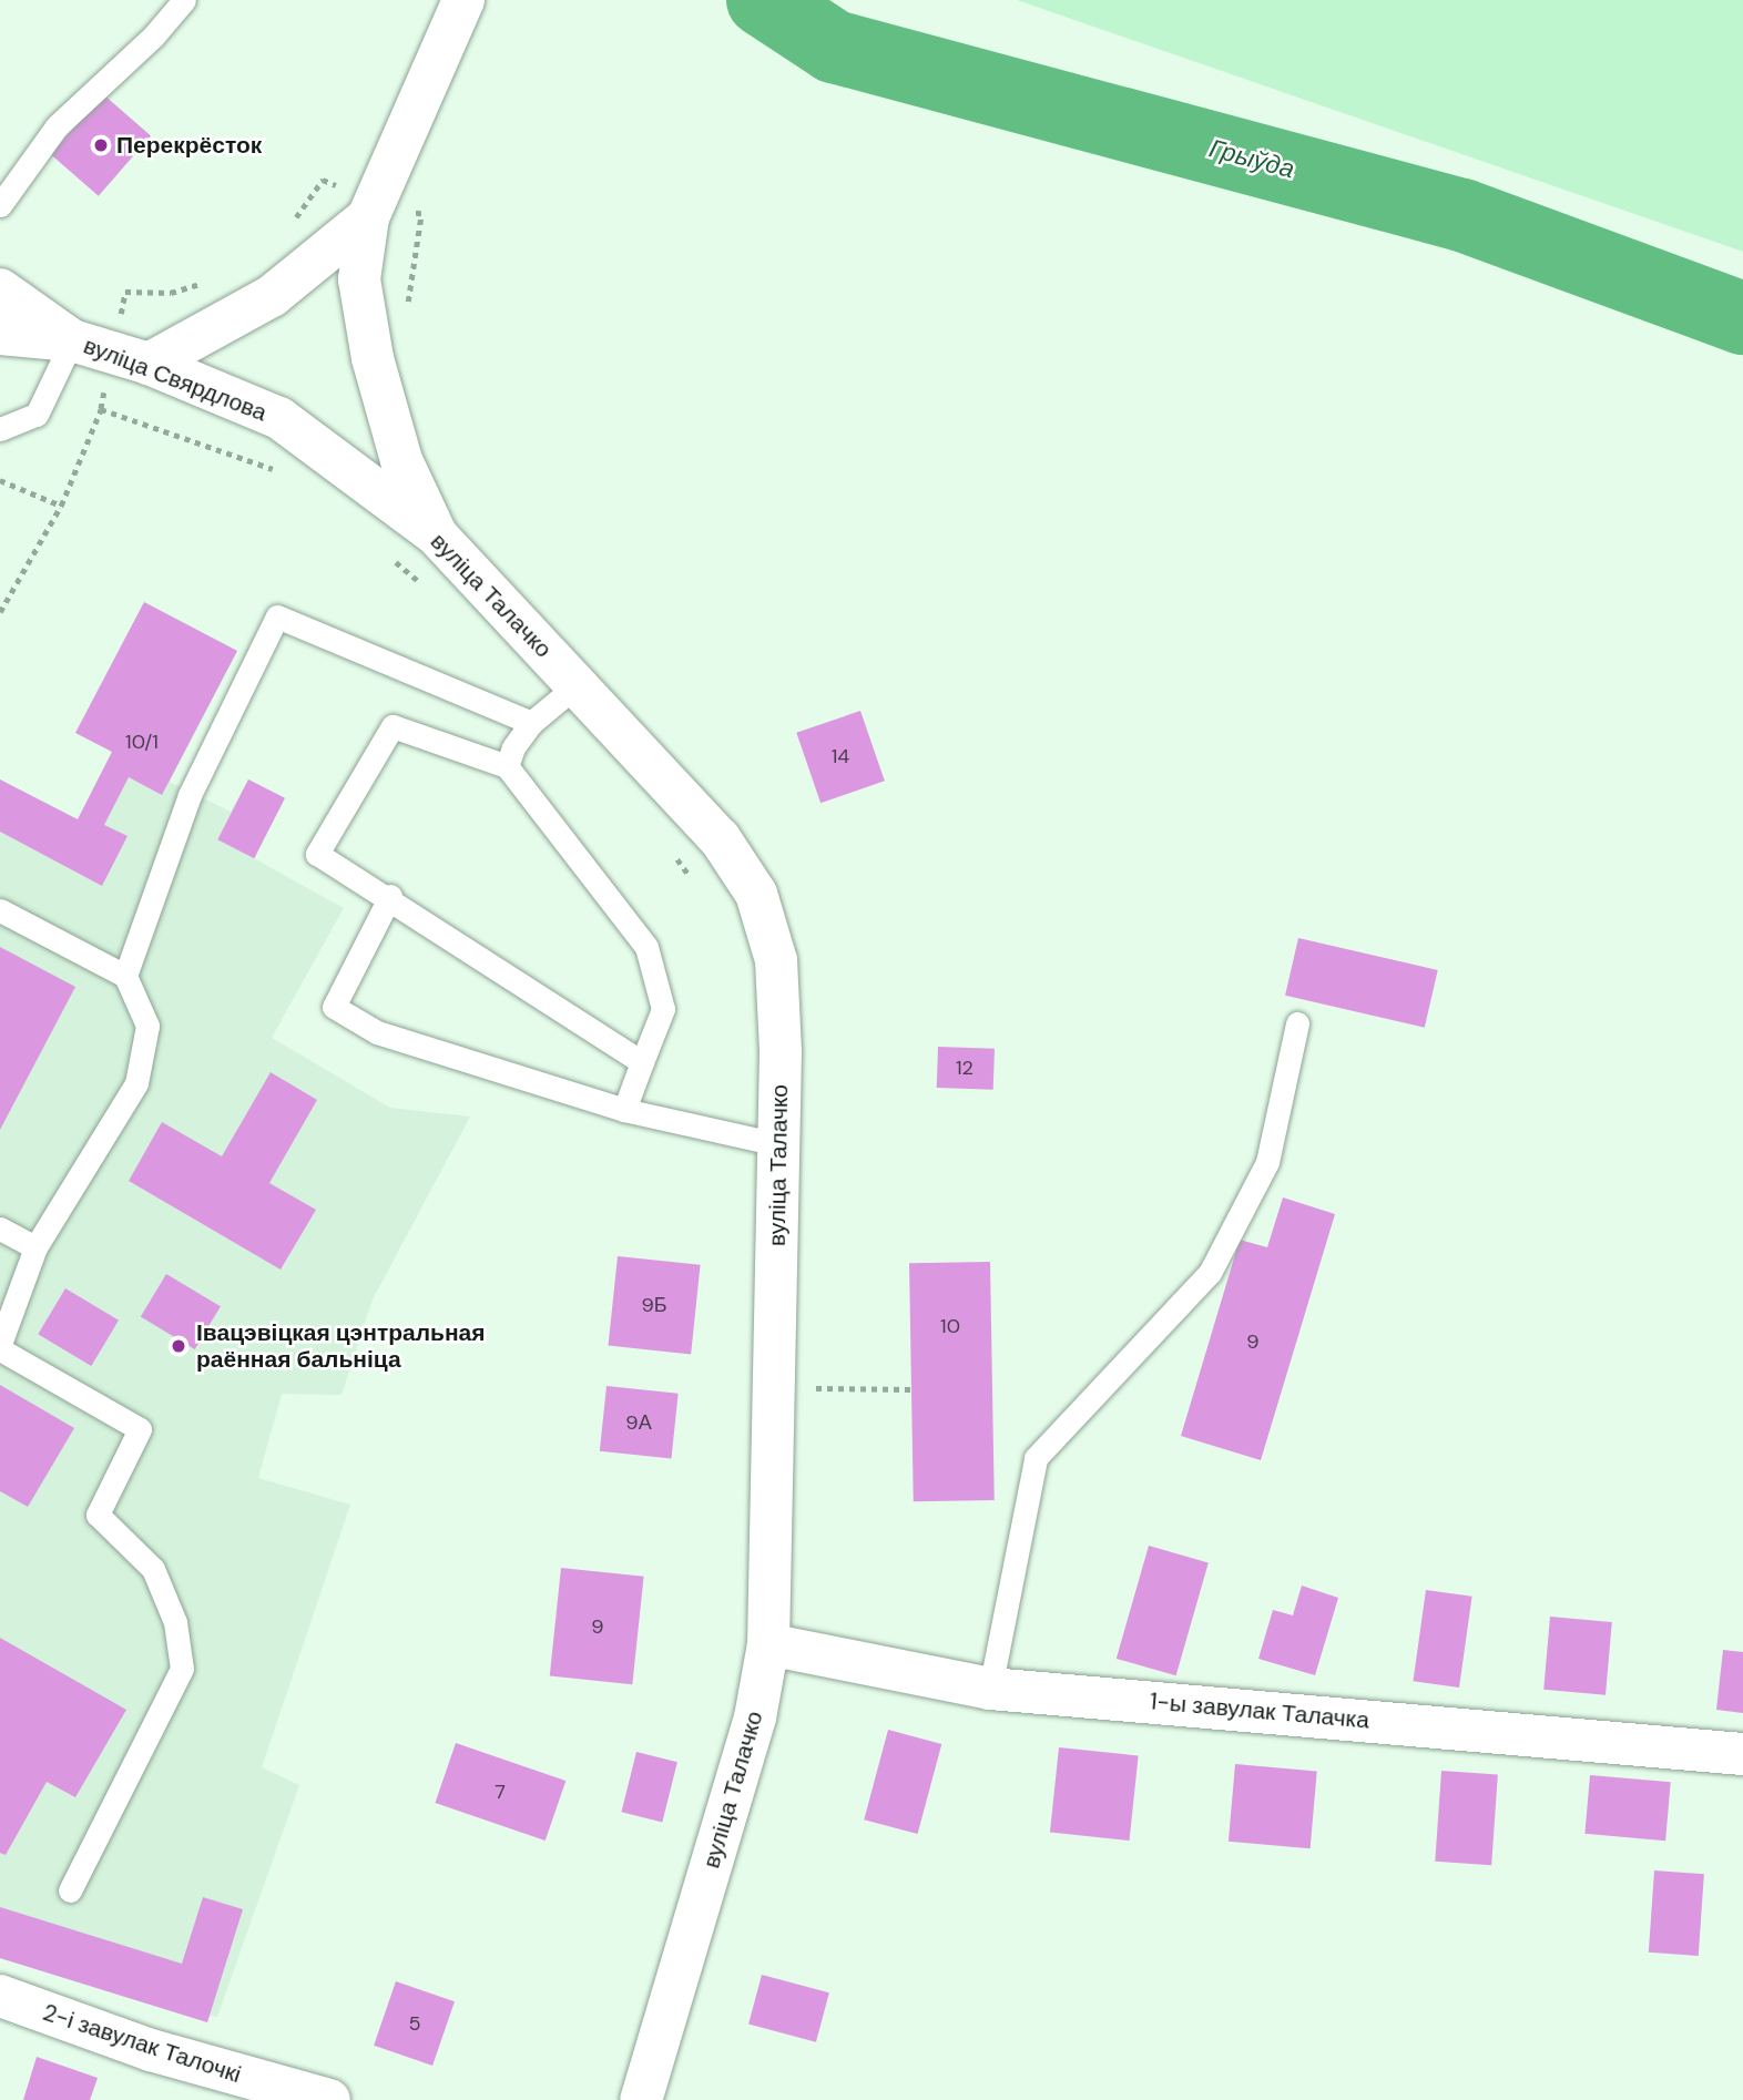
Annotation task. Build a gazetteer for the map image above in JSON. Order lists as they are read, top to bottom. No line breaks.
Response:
{"streets":{"street":["вуліца Свярдлова","вуліца Талачко","1-ы завулак Талачка","2-і завулак Талочкі"]},"crossings":[["вуліца Свярдлова","вуліца Талачко"],["вуліца Талачко","1-ы завулак Талачка"]],"water":["Грыўда"],"places":["Перекрёсток","Івацэвіцкая цэнтральная раённая бальніца"],"house_numbers":["10/1","14","12","9Б","10","9","9А","9","7","5"]}
